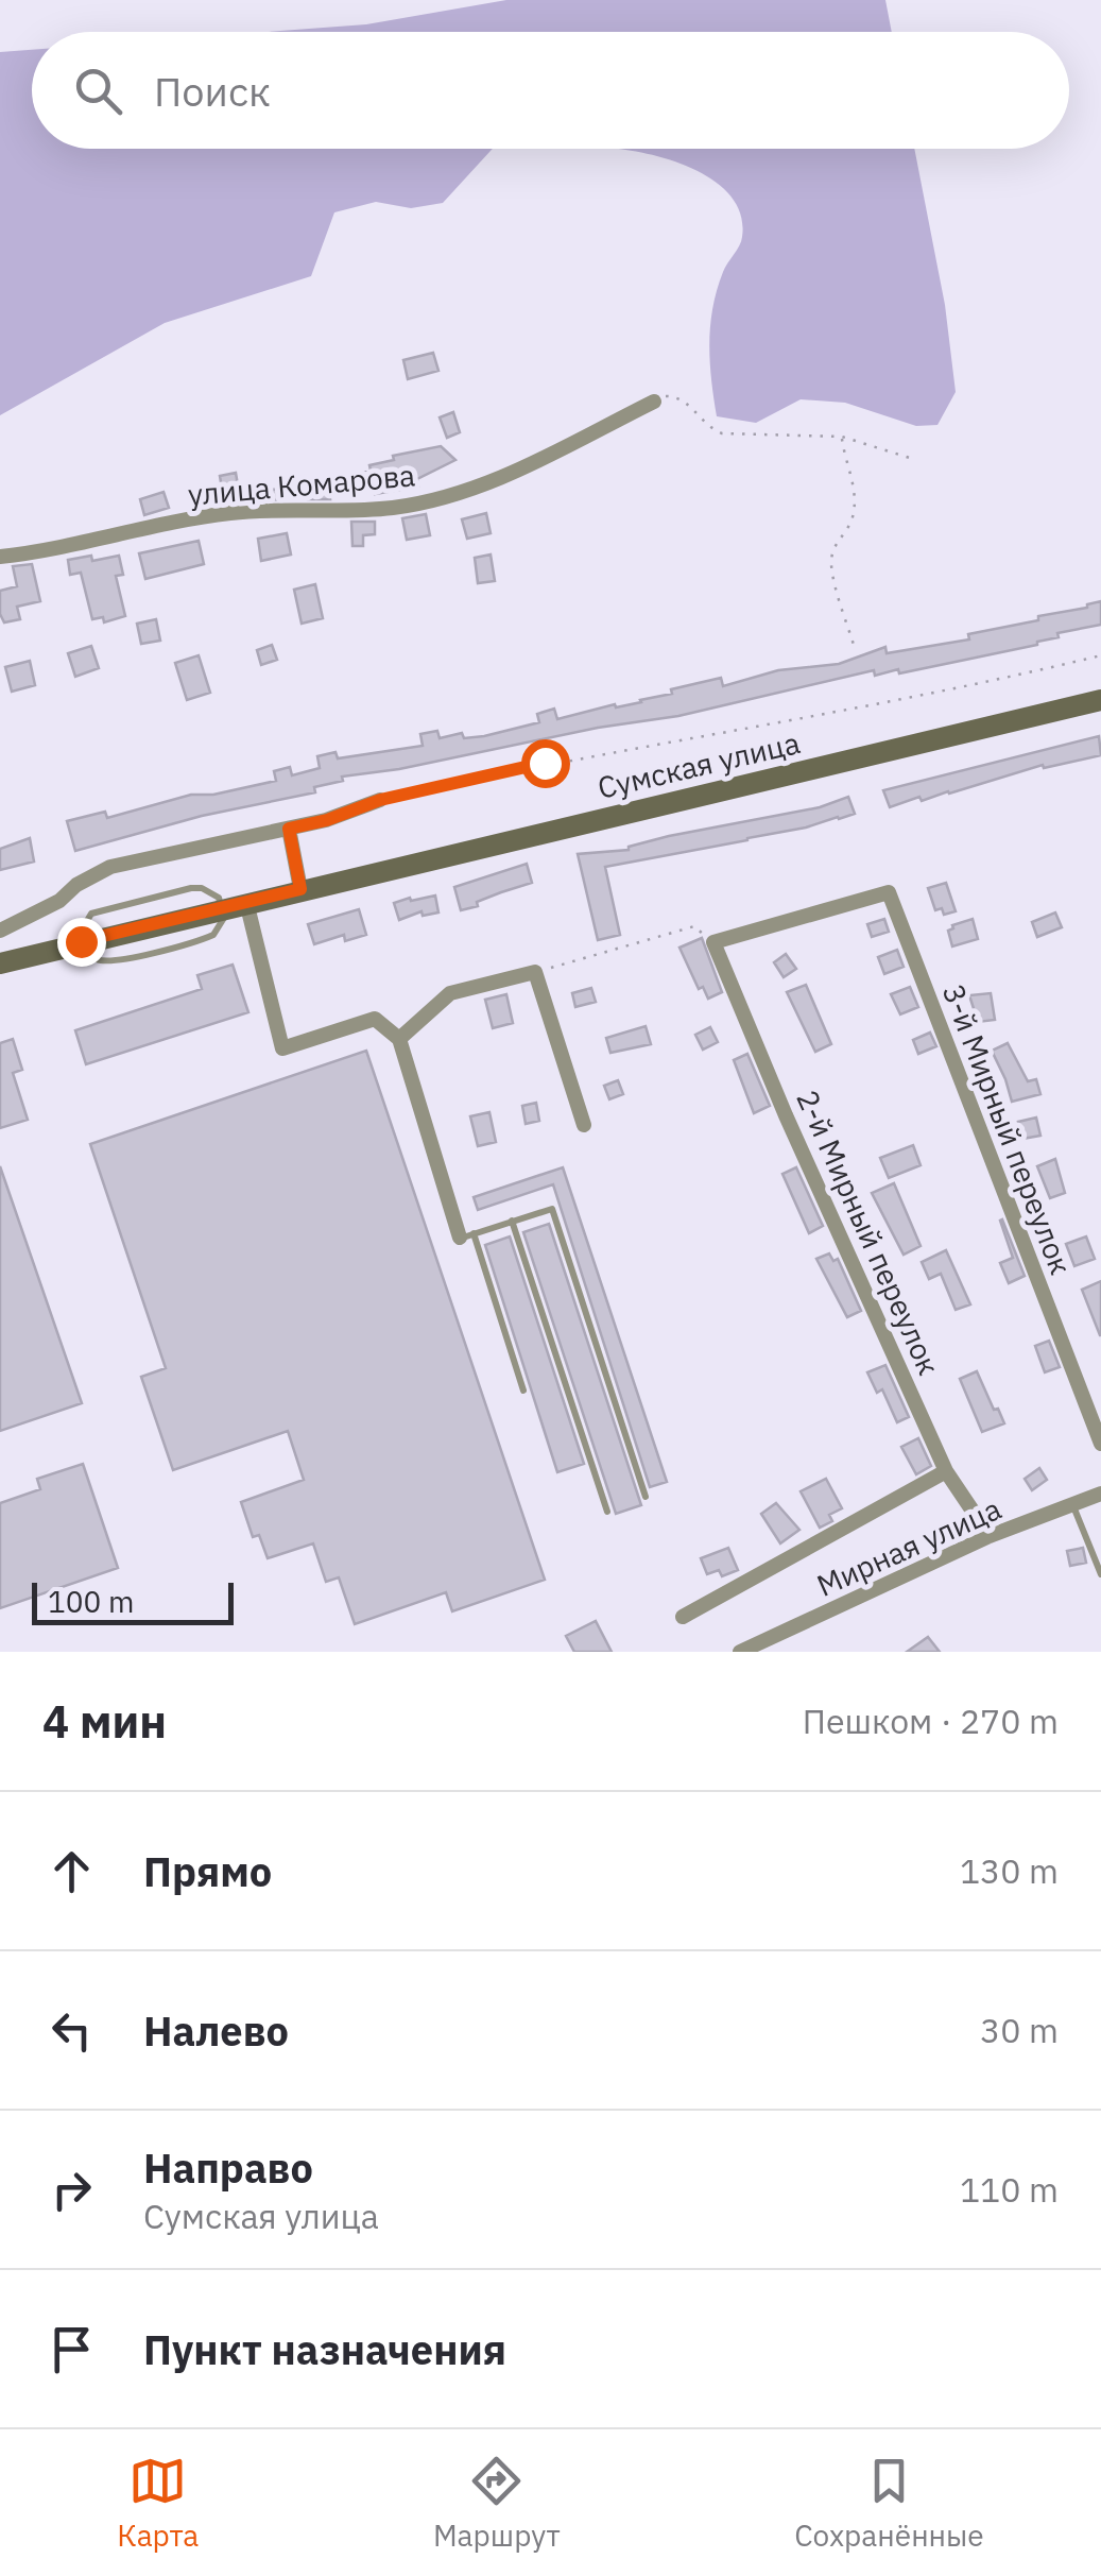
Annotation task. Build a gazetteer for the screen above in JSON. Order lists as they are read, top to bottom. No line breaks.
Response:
{"streets":{"main road":["Сумская улица"],"street":["улица Комарова","3-й Мирный переулок","2-й Мирный переулок","Мирная улица"]},"crossings":[["3-й Мирный переулок","2-й Мирный переулок"],["2-й Мирный переулок","Мирная улица"]],"scale_bar":"100 m","page":{"search":"Поиск","scale":"100 m","heading":["4 мин","Пешком · 270 m"],"list":[["Прямо","130 m"],["Налево","30 m"],["Направо","Сумская улица","110 m"],"Пункт назначения"],"nav":["Карта","Маршрут","Сохранённые"]}}
